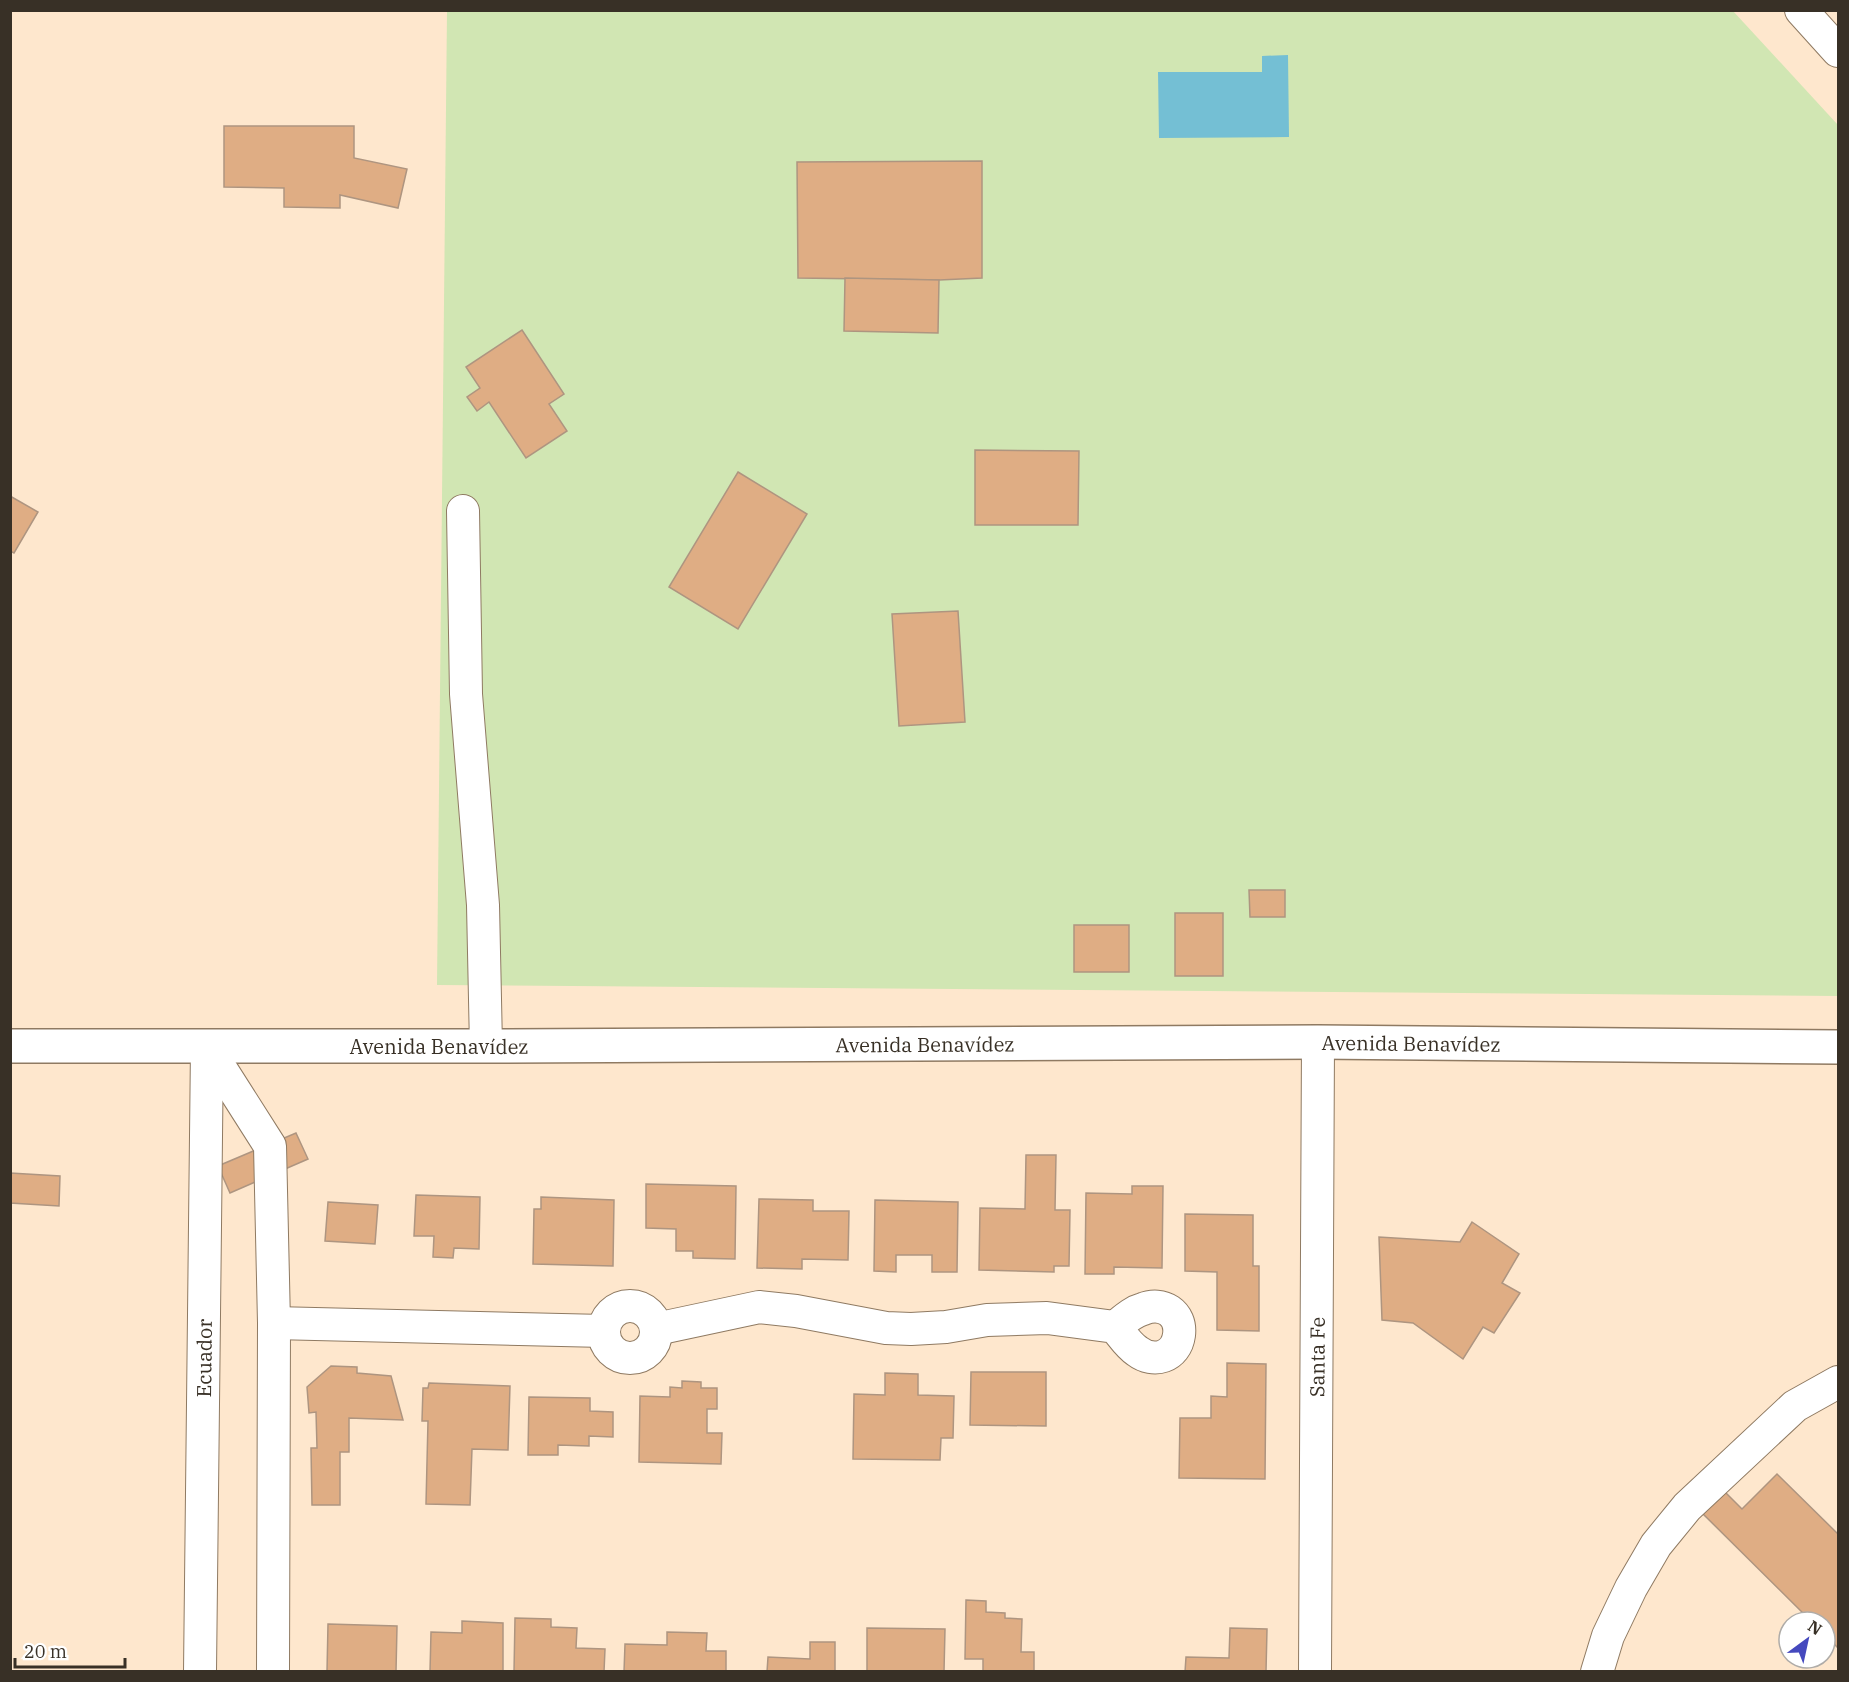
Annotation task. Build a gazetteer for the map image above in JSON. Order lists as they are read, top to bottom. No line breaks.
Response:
{"streets":{"main road":["Avenida Benavídez"],"street":["Santa Fe","Ecuador"]},"crossings":[["Avenida Benavídez","Santa Fe"],["Avenida Benavídez","Ecuador"]],"scale_bar":"20 m","north":"top right"}
